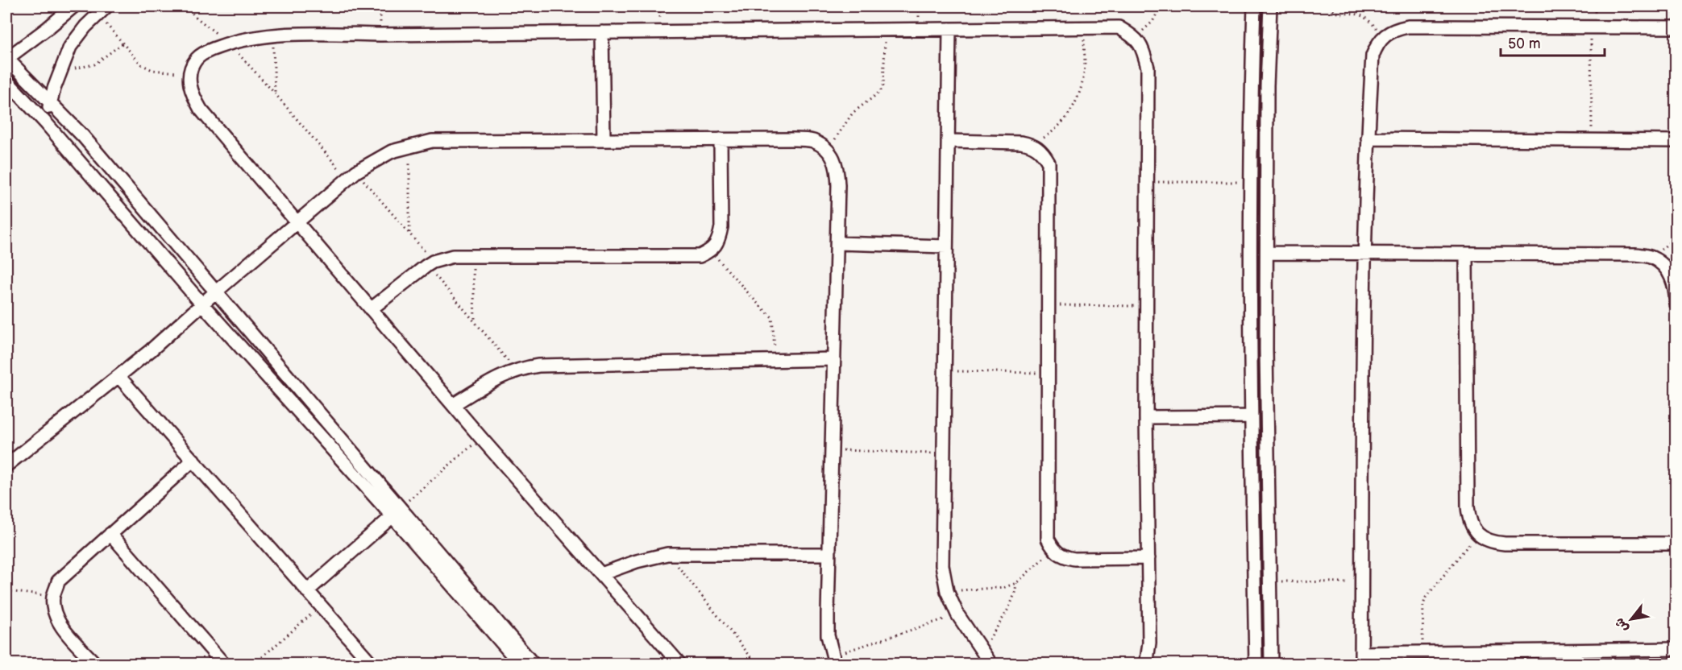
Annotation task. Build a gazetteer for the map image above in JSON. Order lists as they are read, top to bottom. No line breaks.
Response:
{"scale_bar":"50 m","north":"bottom left"}
